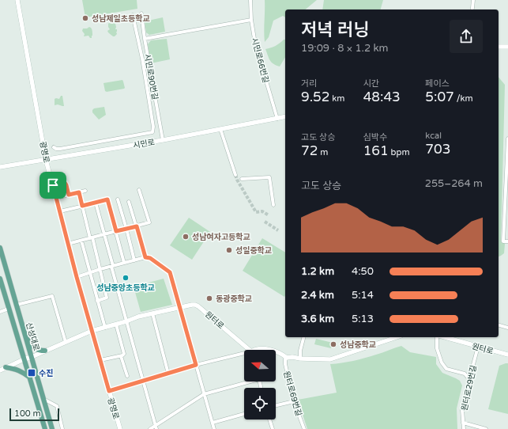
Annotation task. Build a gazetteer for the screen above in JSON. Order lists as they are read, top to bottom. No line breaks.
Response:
{"streets":{"main road":["시민로","광명로","원터로","산성대로"],"street":["시민로66번길","시민로90번길","원터로29번길","원터로69번길"]},"crossings":[["시민로66번길","시민로"],["시민로90번길","시민로"],["시민로","광명로"],["광명로","원터로"],["원터로","산성대로"],["원터로","원터로29번길"]],"places":{"other":["성남제일초등학교","성남여자고등학교","성일중학교","성남중앙초등학교","동광중학교","성남중학교"],"transit":["수진"]},"scale_bar":"100 m","north":"left","page":{"heading":["저녁 러닝","19:09 · 8 × 1.2 km"],"stats":[["거리","9.52 km"],["시간","48:43"],["페이스","5:07 /km"],["고도 상승","72 m"],["심박수","161 bpm"],["kcal","703"]],"chart":["고도 상승","255–264 m"],"list":[{"name":"1.2 km","note":"4:50"},{"name":"2.4 km","note":"5:14"},{"name":"3.6 km","note":"5:13"}],"scale":"100 m"}}
